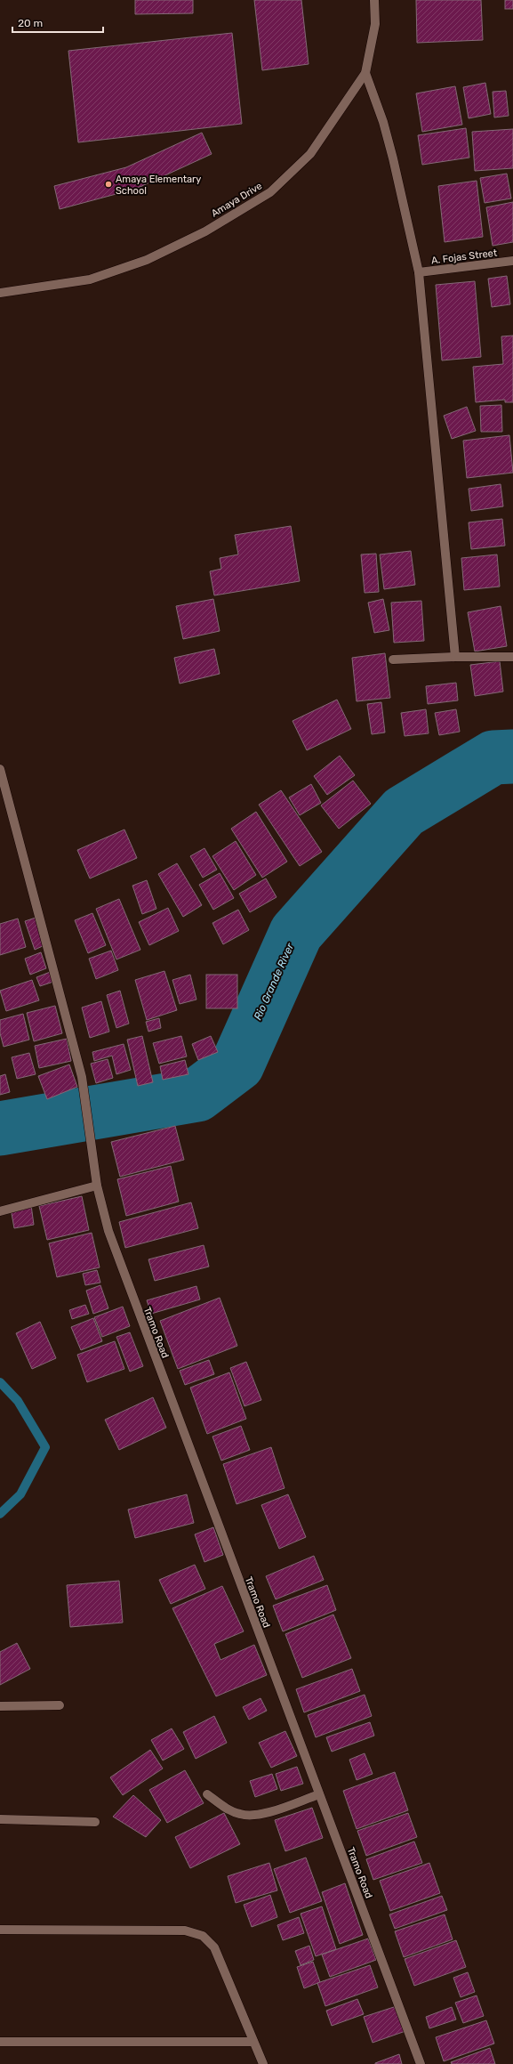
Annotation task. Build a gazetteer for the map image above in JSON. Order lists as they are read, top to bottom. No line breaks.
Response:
{"streets":{"street":["Amaya Drive","A. Fojas Street","Tramo Road"]},"water":["Rio Grande River"],"places":["Amaya Elementary School"],"scale_bar":"20 m"}
